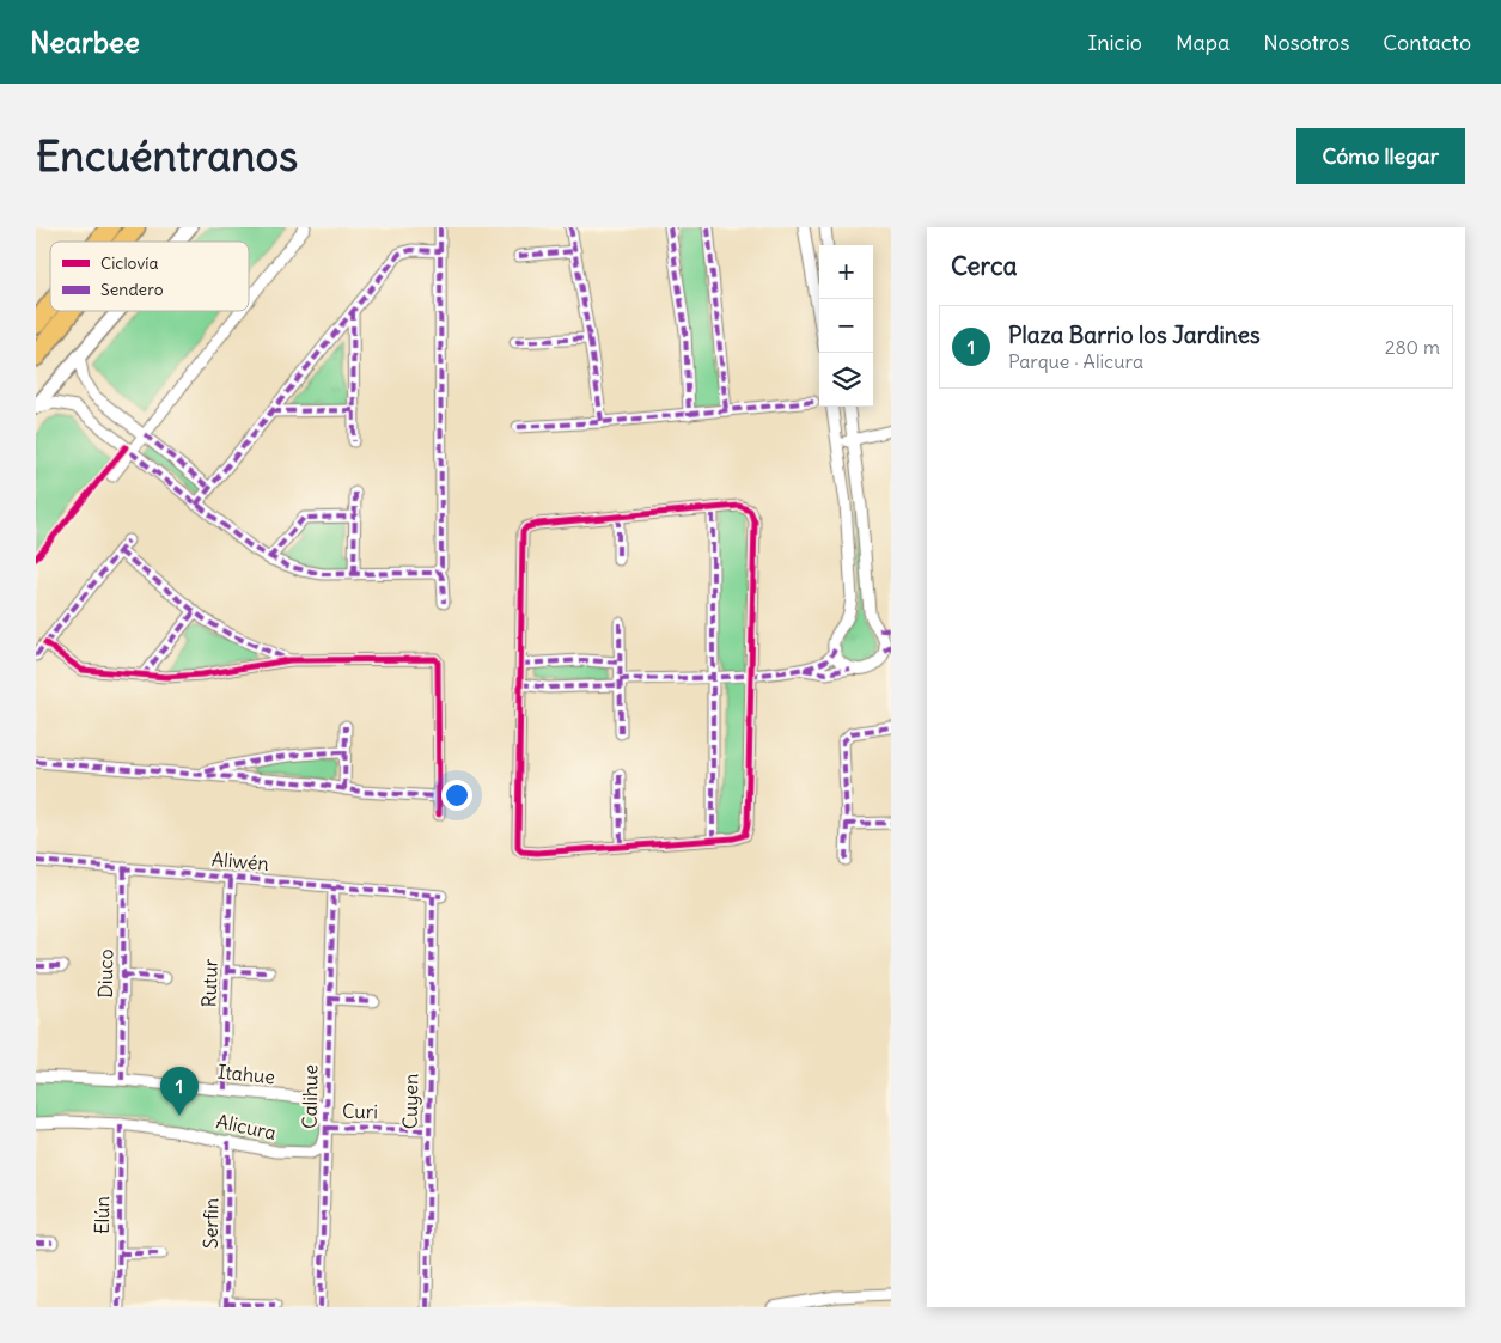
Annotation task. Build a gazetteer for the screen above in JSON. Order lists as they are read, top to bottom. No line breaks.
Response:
{"streets":{"street":["Aliwén","Diuco","Rutur","Itahue","Calihue","Cuyen","Curi","Alicura","Elún","Serfin"]},"crossings":[["Aliwén","Diuco"],["Aliwén","Rutur"],["Aliwén","Calihue"],["Aliwén","Cuyen"],["Diuco","Itahue"],["Rutur","Itahue"],["Itahue","Calihue"],["Itahue","Curi"],["Itahue","Alicura"],["Calihue","Curi"],["Calihue","Alicura"],["Cuyen","Curi"],["Curi","Alicura"],["Alicura","Elún"],["Alicura","Serfin"]],"legend":["Ciclovía","Sendero"],"page":{"header":"Nearbee","nav":["Inicio","Mapa","Nosotros","Contacto"],"buttons":"Cómo llegar","title":"Encuéntranos","heading":"Cerca","map_buttons":["+","−"],"list":[{"mark":"1","name":"Plaza Barrio los Jardines","note":"Parque · Alicura","value":"280 m"}],"pins":"1"}}
